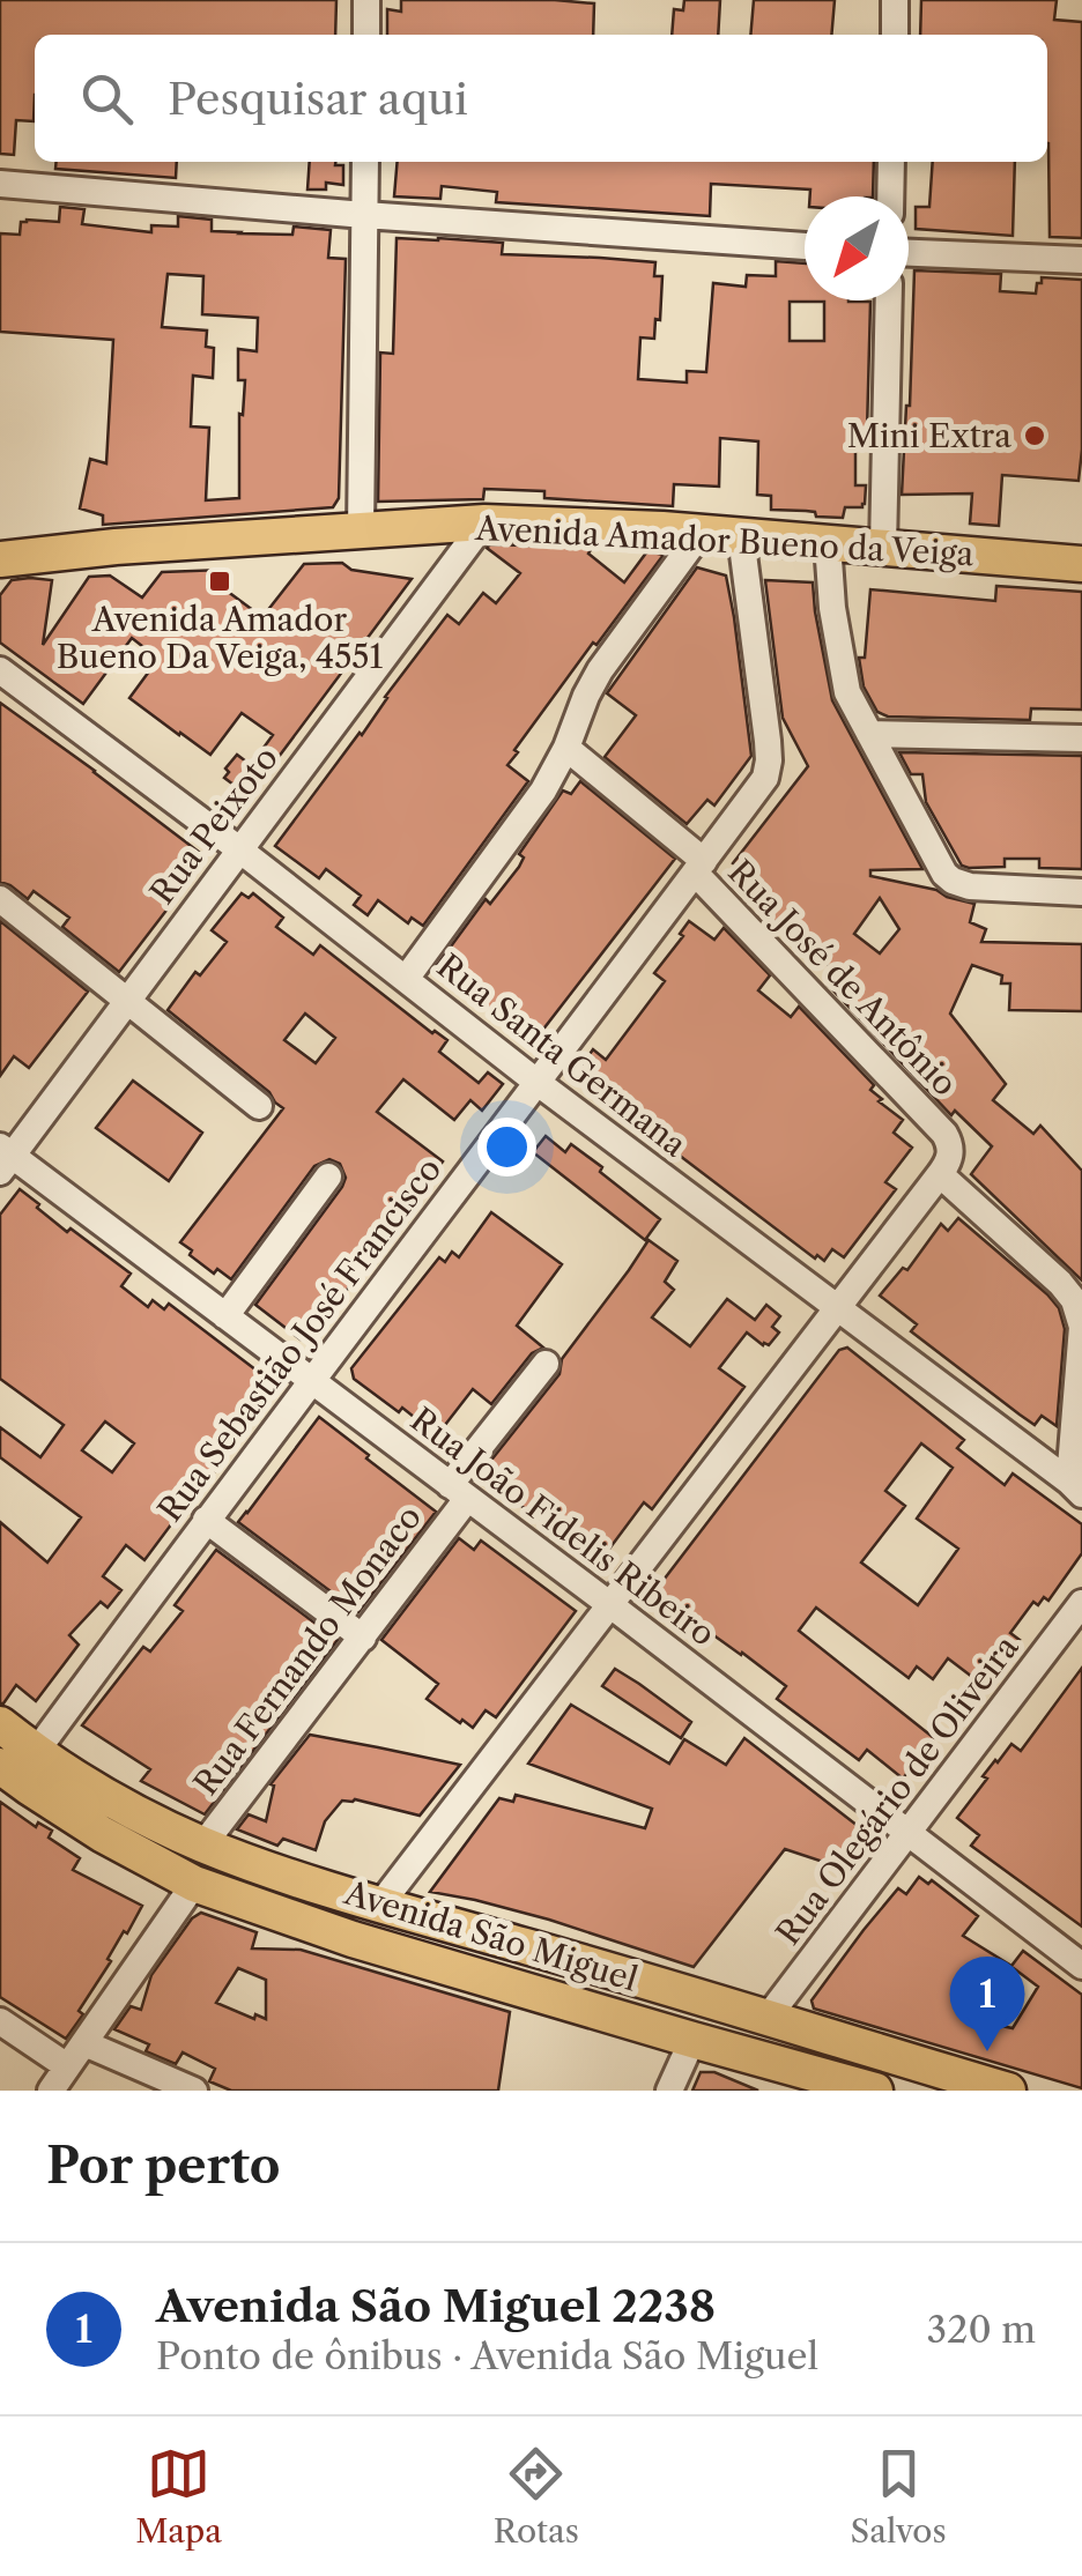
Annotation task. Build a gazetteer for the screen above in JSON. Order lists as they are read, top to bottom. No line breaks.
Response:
{"streets":{"main road":["Avenida Amador Bueno da Veiga","Avenida São Miguel"],"street":["Rua Peixoto","Rua José de Antônio","Rua Santa Germana","Rua Sebastião José Francisco","Rua João Fidelis Ribeiro","Rua Fernando Monaco","Rua Olegário de Oliveira"]},"crossings":[["Avenida Amador Bueno da Veiga","Rua Peixoto"],["Avenida Amador Bueno da Veiga","Rua Sebastião José Francisco"],["Rua Peixoto","Rua Santa Germana"],["Rua Peixoto","Rua João Fidelis Ribeiro"],["Rua José de Antônio","Rua Sebastião José Francisco"],["Rua Santa Germana","Rua Sebastião José Francisco"],["Rua Sebastião José Francisco","Rua João Fidelis Ribeiro"],["Rua Sebastião José Francisco","Avenida São Miguel"],["Rua João Fidelis Ribeiro","Rua Fernando Monaco"],["Rua João Fidelis Ribeiro","Rua Olegário de Oliveira"],["Rua Fernando Monaco","Avenida São Miguel"],["Rua Olegário de Oliveira","Avenida São Miguel"]],"places":{"other":["Mini Extra"],"transit":["Avenida Amador Bueno Da Veiga, 4551"]},"north":"bottom left","page":{"search":"Pesquisar aqui","pins":"1","heading":"Por perto","list":[{"mark":"1","name":"Avenida São Miguel 2238","note":"Ponto de ônibus · Avenida São Miguel","value":"320 m"}],"nav":["Mapa","Rotas","Salvos"]}}
